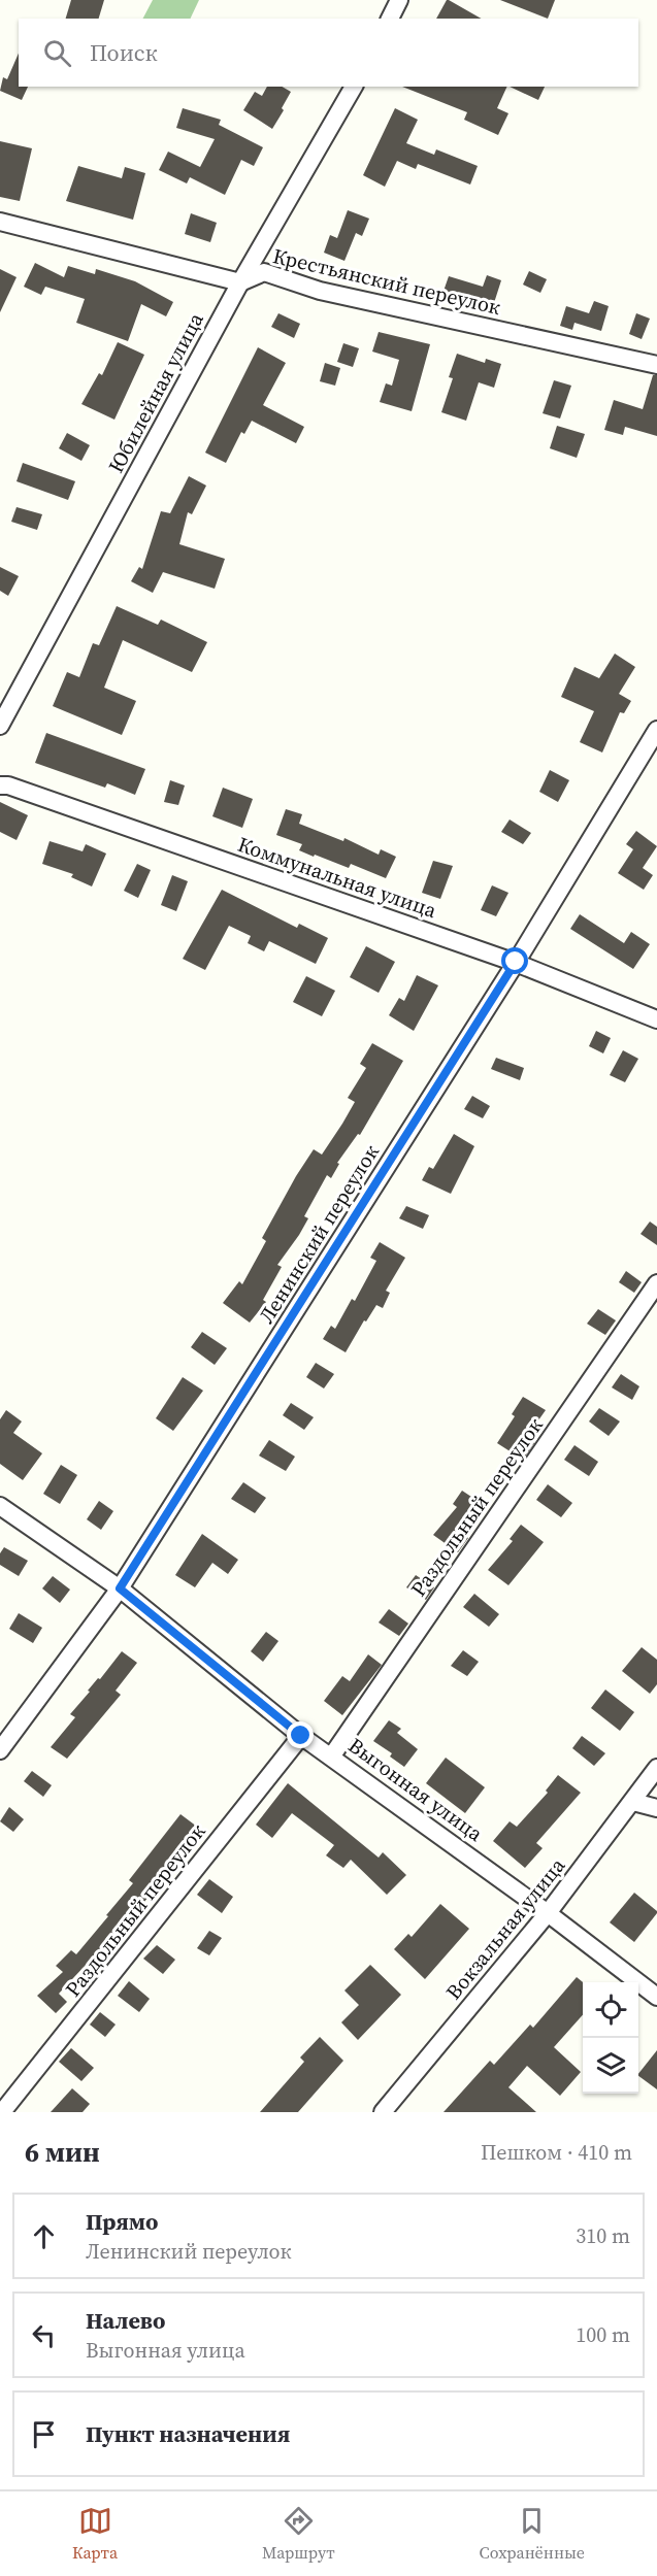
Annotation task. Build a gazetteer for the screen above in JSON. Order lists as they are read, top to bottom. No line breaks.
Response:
{"streets":{"street":["Крестьянский переулок","Юбилейная улица","Коммунальная улица","Ленинский переулок","Раздольный переулок","Выгонная улица","Вокзальная улица"]},"crossings":[["Крестьянский переулок","Юбилейная улица"],["Коммунальная улица","Ленинский переулок"],["Ленинский переулок","Выгонная улица"],["Раздольный переулок","Выгонная улица"],["Выгонная улица","Вокзальная улица"]],"page":{"search":"Поиск","heading":["6 мин","Пешком · 410 m"],"list":[["Прямо","Ленинский переулок","310 m"],["Налево","Выгонная улица","100 m"],"Пункт назначения"],"nav":["Карта","Маршрут","Сохранённые"]}}
